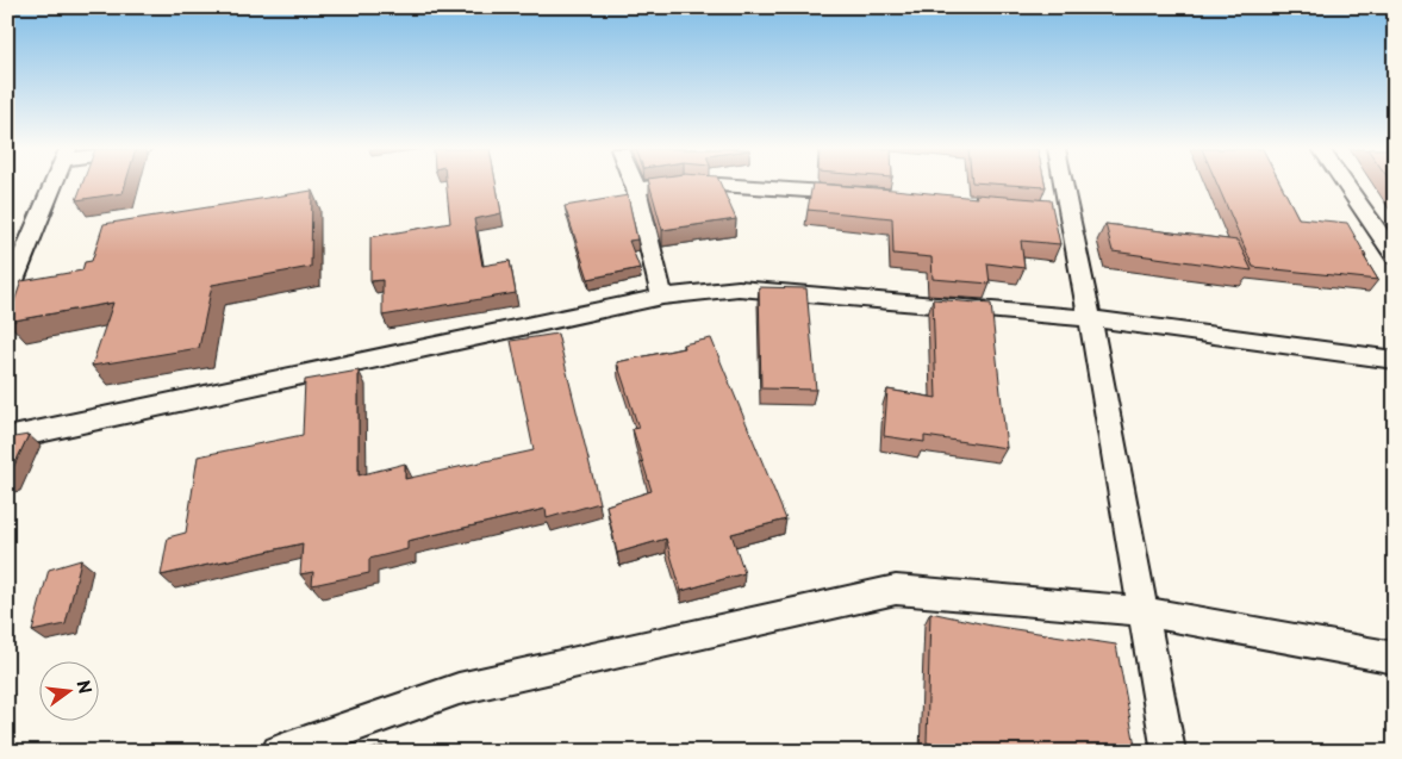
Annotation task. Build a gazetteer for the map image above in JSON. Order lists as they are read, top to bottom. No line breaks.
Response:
{"north":"right"}
